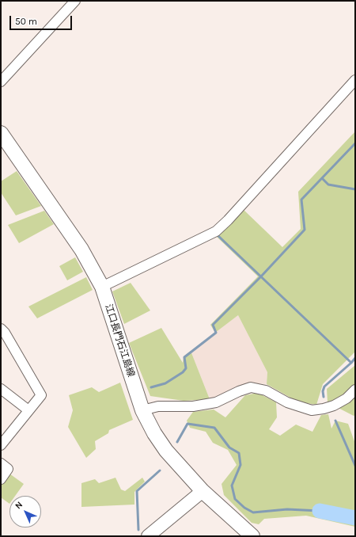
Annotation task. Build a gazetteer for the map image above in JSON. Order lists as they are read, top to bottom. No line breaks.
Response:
{"streets":{"main road":["江口長門石江島線"]},"scale_bar":"50 m","north":"top left"}
